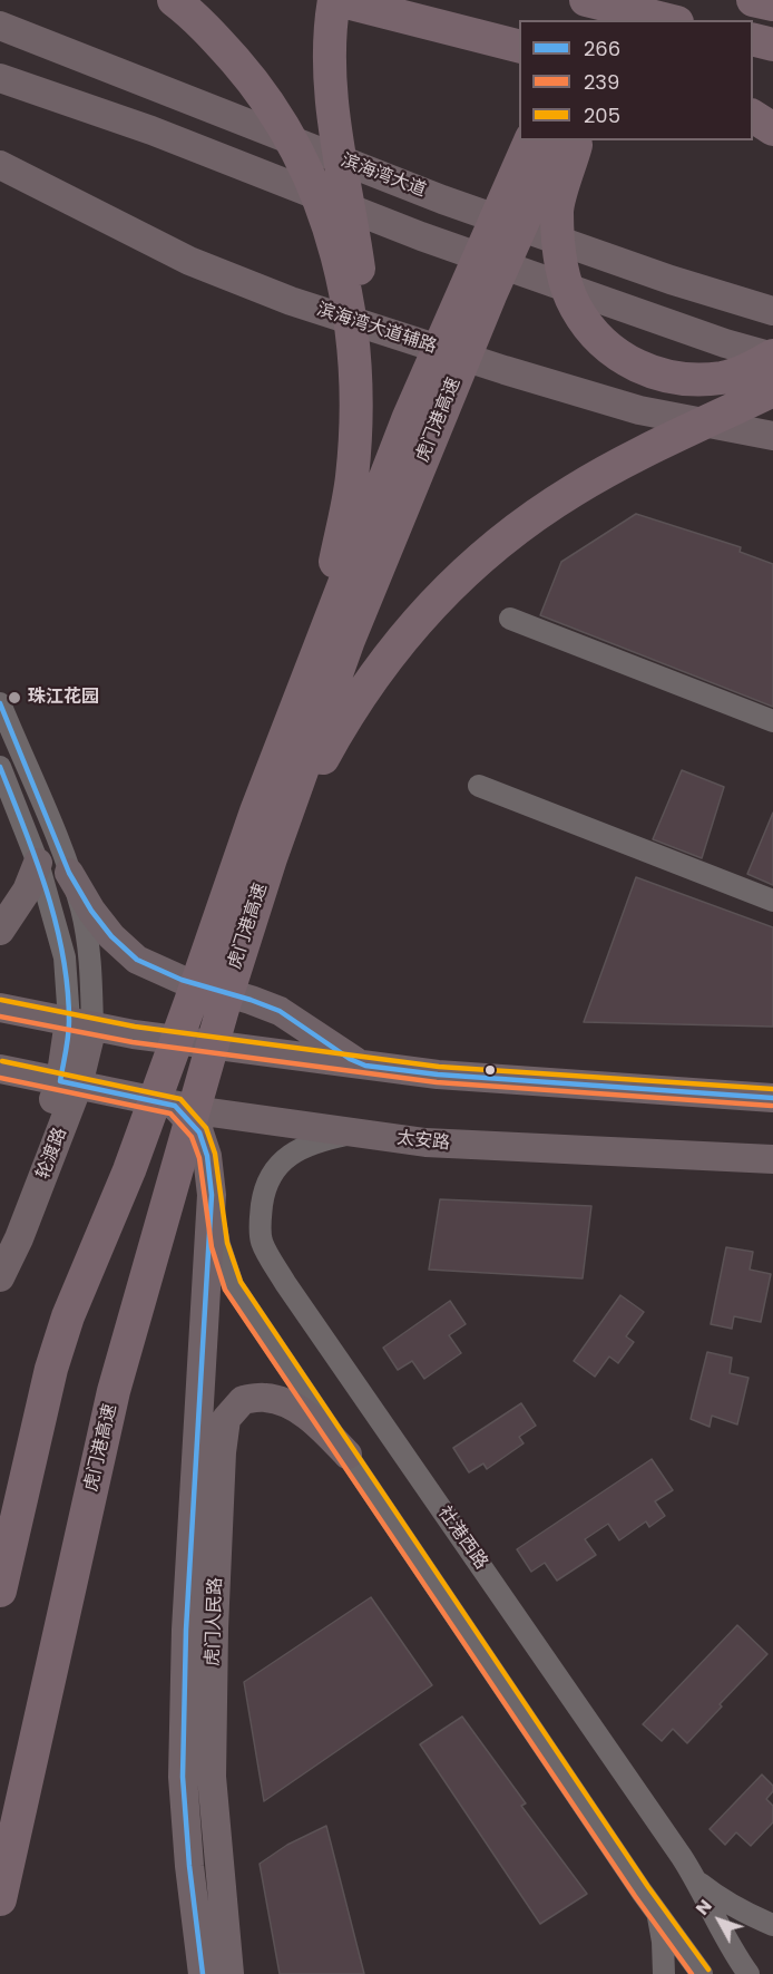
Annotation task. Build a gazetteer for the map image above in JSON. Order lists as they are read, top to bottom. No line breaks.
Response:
{"streets":{"highway":["虎门港高速"],"main road":["滨海湾大道","滨海湾大道辅路","太安路","轮渡路","虎门人民路"],"street":["社港西路"]},"crossings":[["太安路","轮渡路"],["太安路","社港西路"],["太安路","虎门人民路"]],"places":["珠江花园"],"lines":["transit line 266","transit line 205","transit line 239"],"legend":["266","239","205"],"north":"top left"}
